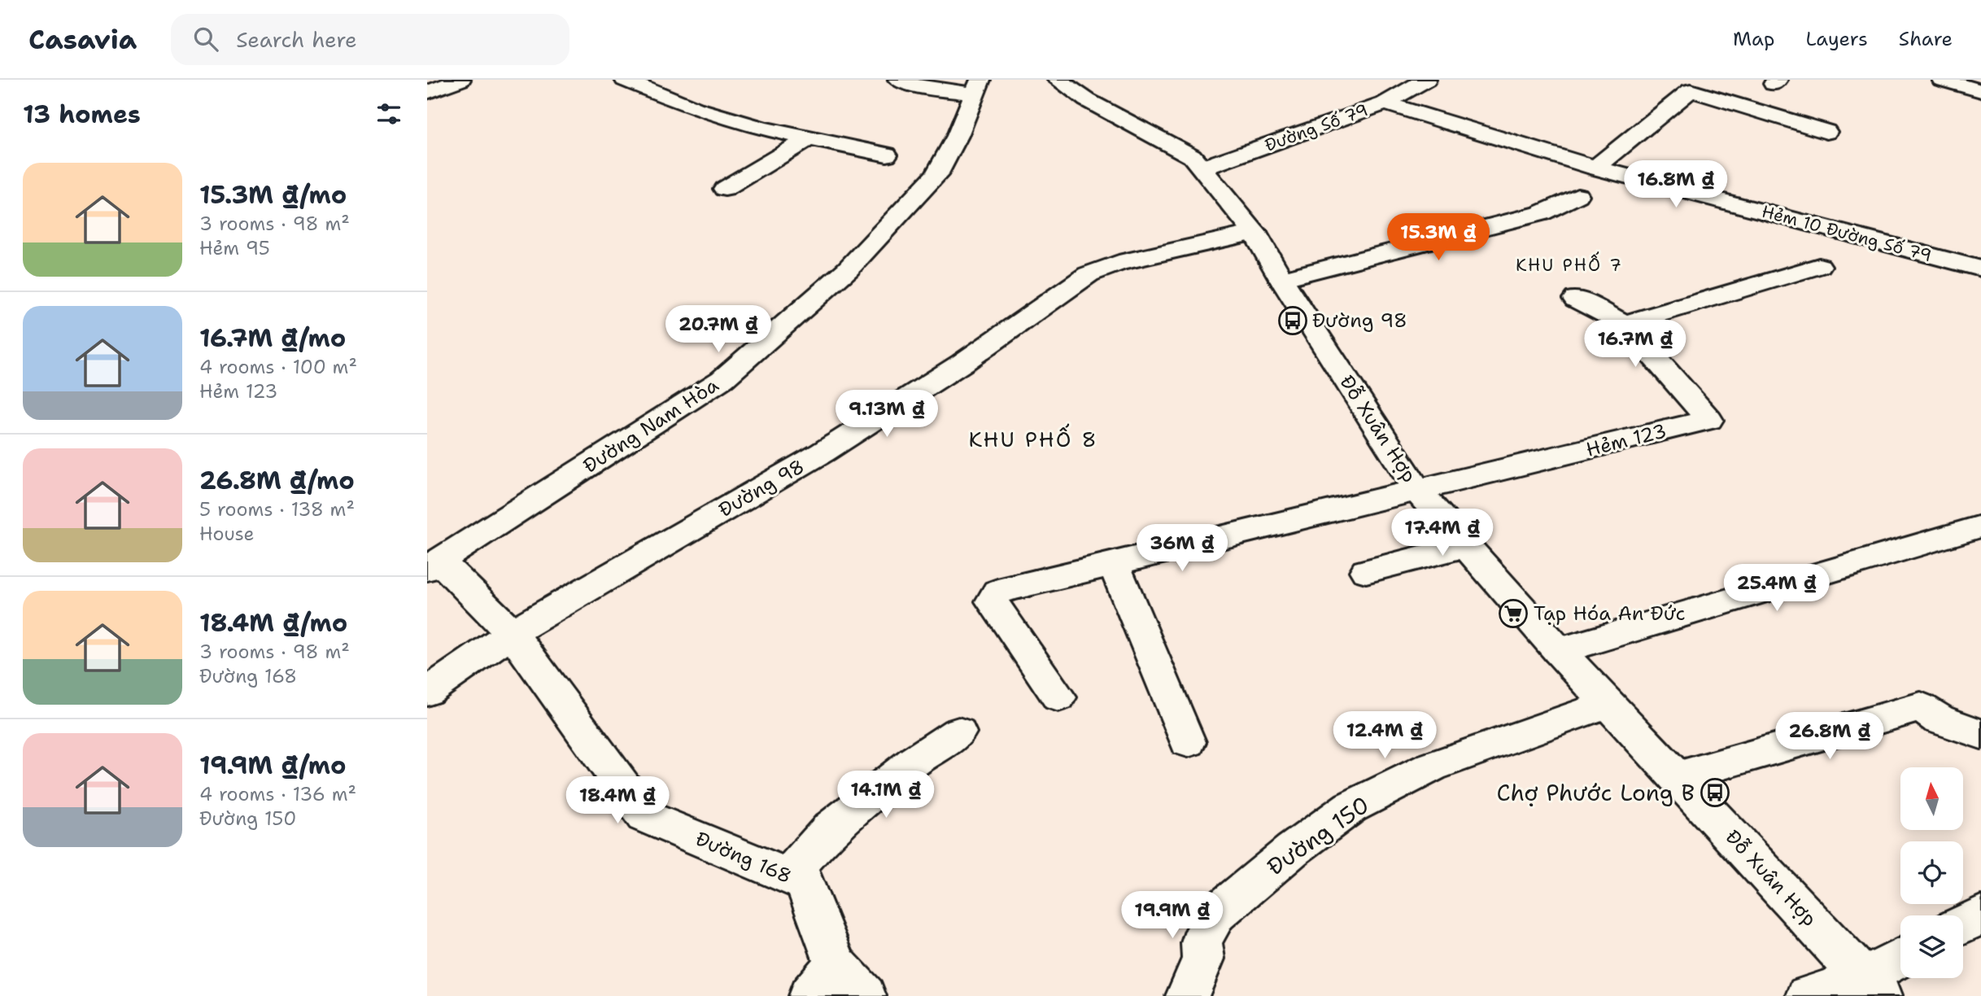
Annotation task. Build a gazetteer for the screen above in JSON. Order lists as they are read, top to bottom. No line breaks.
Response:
{"streets":{"street":["Đường Số 79","Hẻm 10 Đường Số 79","Đường Nam Hòa","Đỗ Xuân Hợp","Hẻm 123","Đường 98","Đường 150","Đường 168"]},"crossings":[["Đường Số 79","Hẻm 10 Đường Số 79"],["Đường Số 79","Đỗ Xuân Hợp"],["Đường Nam Hòa","Đường 168"],["Đỗ Xuân Hợp","Hẻm 123"],["Đỗ Xuân Hợp","Đường 98"],["Đỗ Xuân Hợp","Đường 150"],["Đường 98","Đường 168"]],"districts":["KHU PHỐ 7","KHU PHỐ 8"],"places":{"bus stop":["Đường 98","Chợ Phước Long B"],"supermarket":["Tạp Hóa An Đức"]},"north":"top","page":{"header":"Casavia","search":"Search here","nav":["Map","Layers","Share"],"heading":"13 homes","list":[{"name":"15.3M ₫/mo","note":"3 rooms · 98 m² · Hẻm 95"},{"name":"16.7M ₫/mo","note":"4 rooms · 100 m² · Hẻm 123"},{"name":"26.8M ₫/mo","note":"5 rooms · 138 m² · House"},{"name":"18.4M ₫/mo","note":"3 rooms · 98 m² · Đường 168"},{"name":"19.9M ₫/mo","note":"4 rooms · 136 m² · Đường 150"}],"price":["16.8M ₫","15.3M ₫","20.7M ₫","16.7M ₫","9.13M ₫","17.4M ₫","36M ₫","25.4M ₫","12.4M ₫","26.8M ₫","14.1M ₫","18.4M ₫","19.9M ₫"]}}
